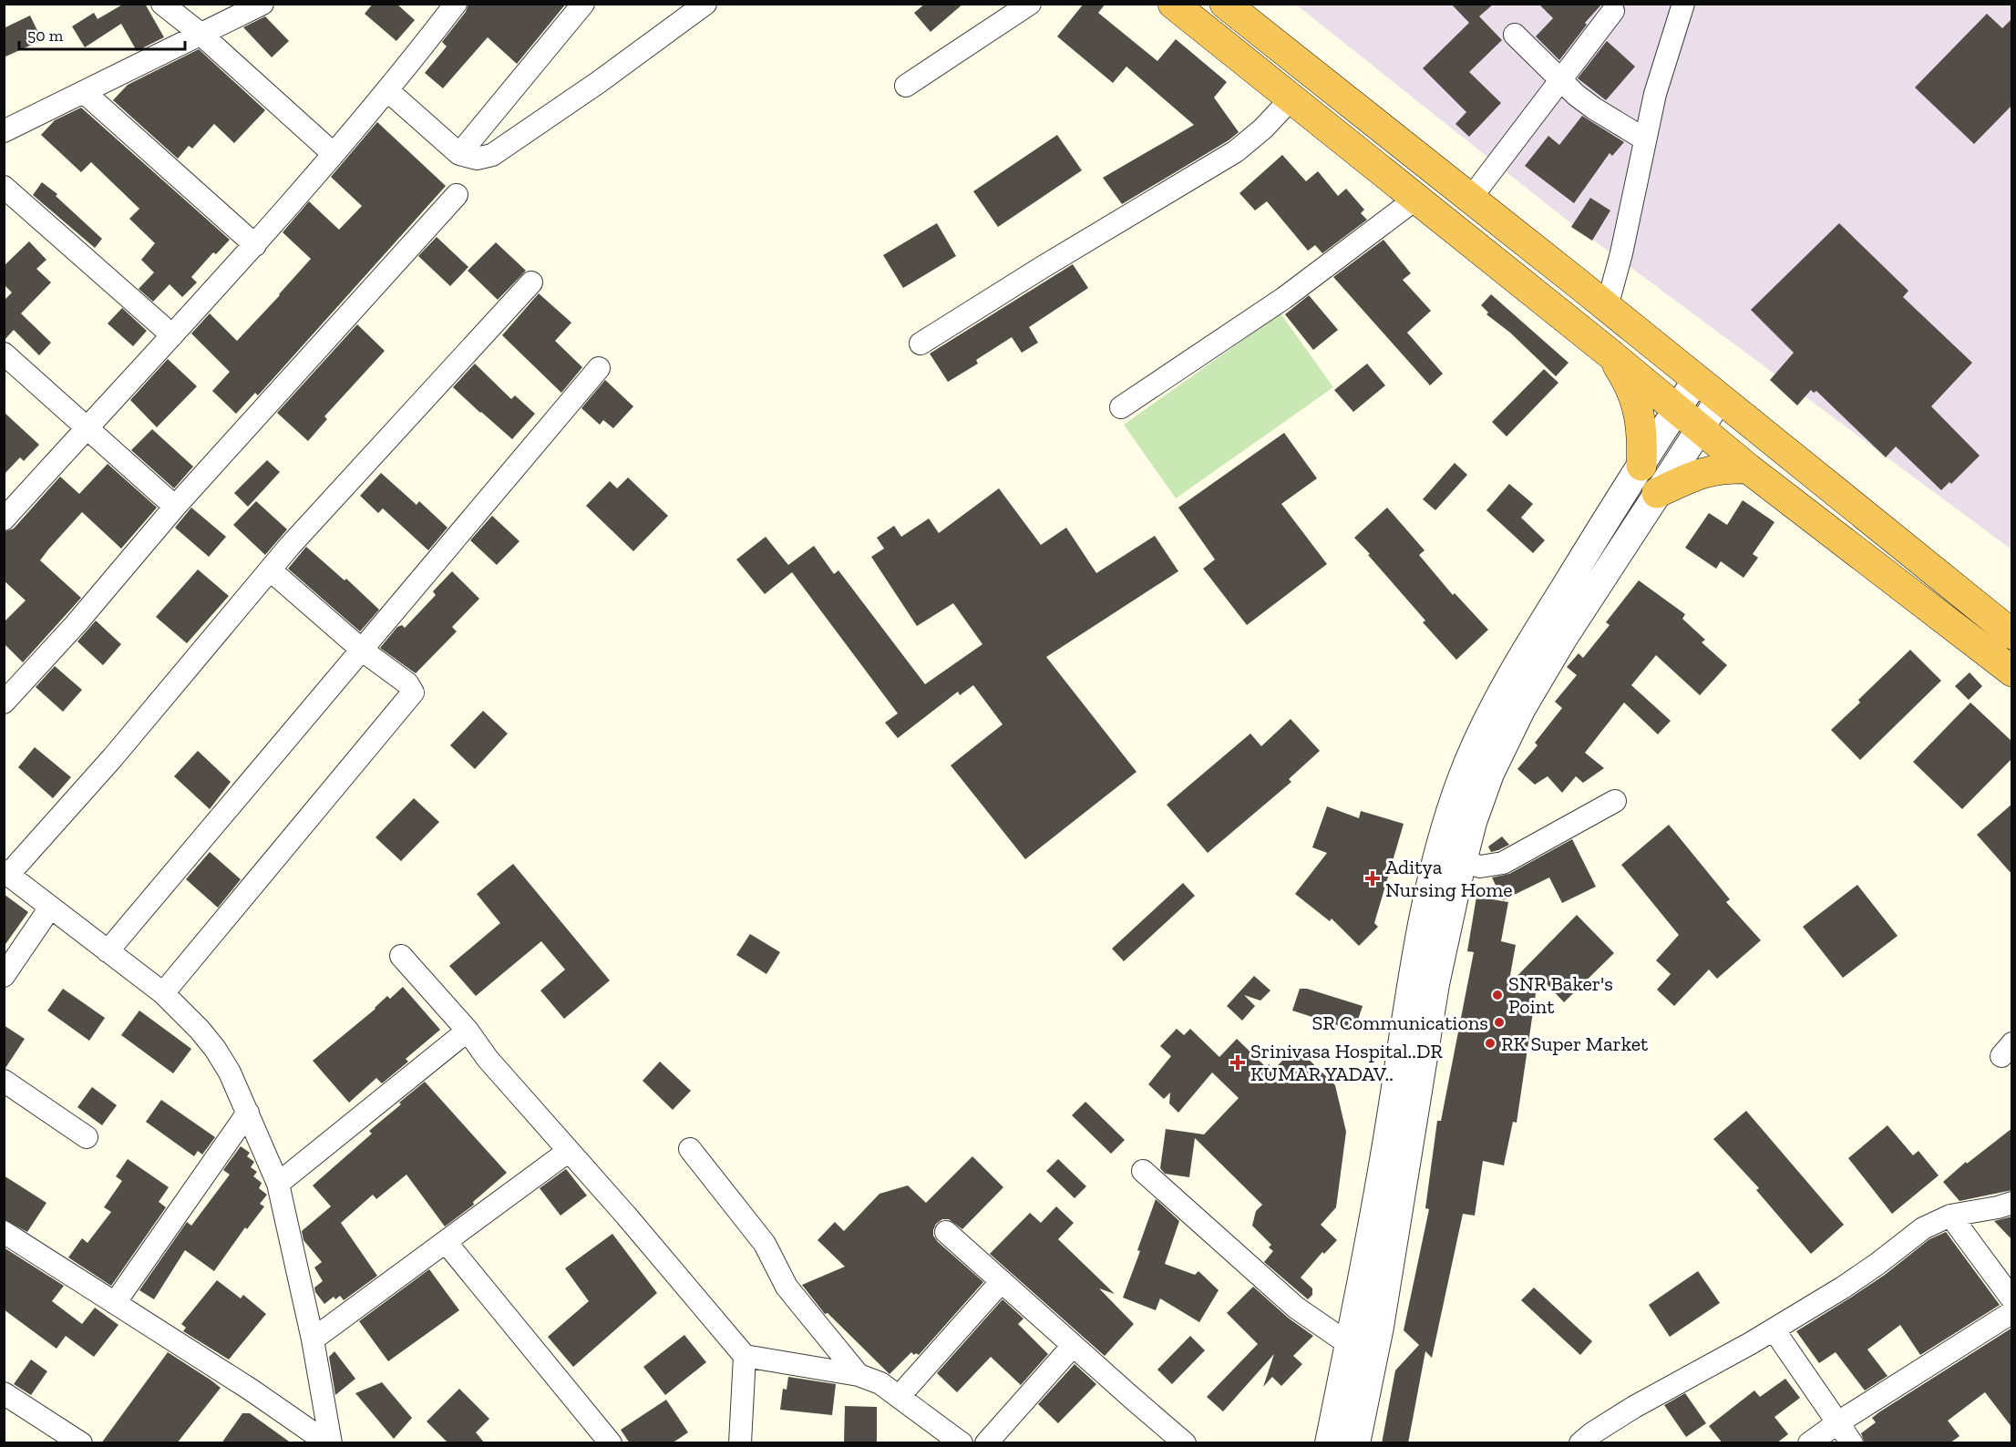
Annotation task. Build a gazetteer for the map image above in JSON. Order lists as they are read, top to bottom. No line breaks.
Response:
{"places":{"health":["Aditya Nursing Home","Srinivasa Hospital..DR KUMAR YADAV.."],"other":["SNR Baker's Point","SR Communications","RK Super Market"]},"scale_bar":"50 m"}
